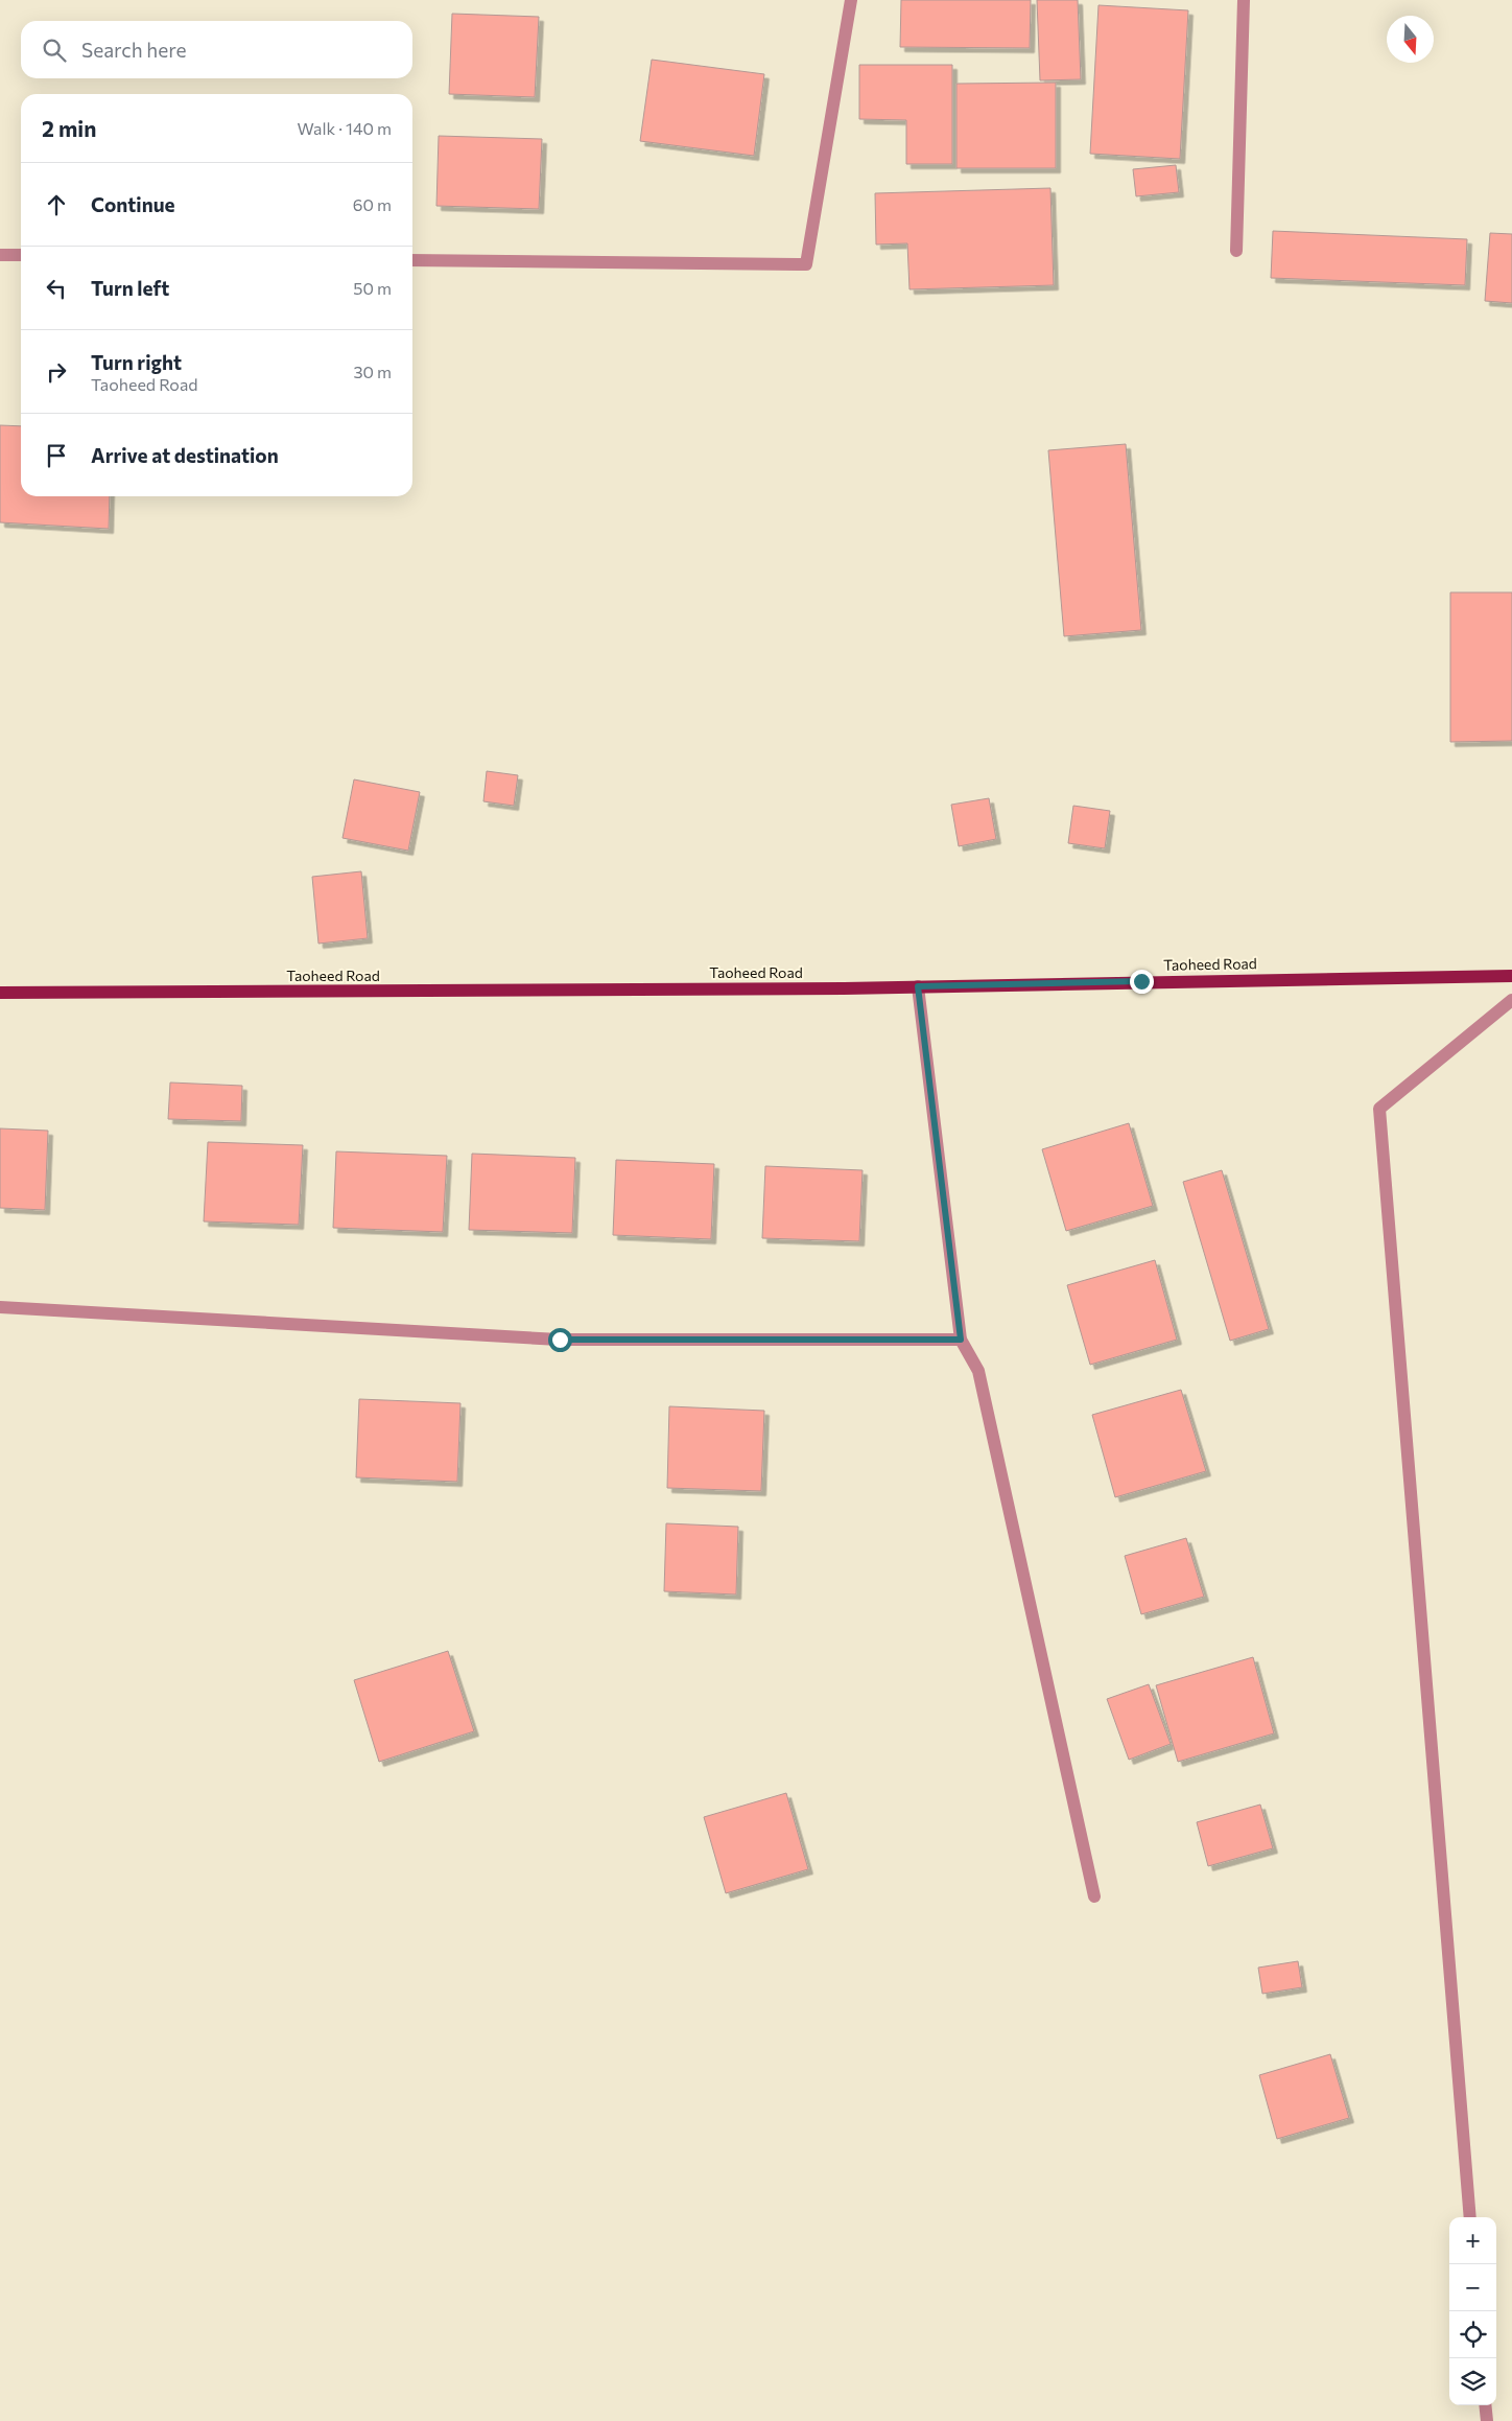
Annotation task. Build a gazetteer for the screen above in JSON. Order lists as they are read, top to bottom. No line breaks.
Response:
{"streets":{"main road":["Taoheed Road"]},"north":"bottom","page":{"search":"Search here","heading":["2 min","Walk · 140 m"],"list":[["Continue","60 m"],["Turn left","50 m"],["Turn right","Taoheed Road","30 m"],"Arrive at destination"],"map_buttons":["+","−"]}}
